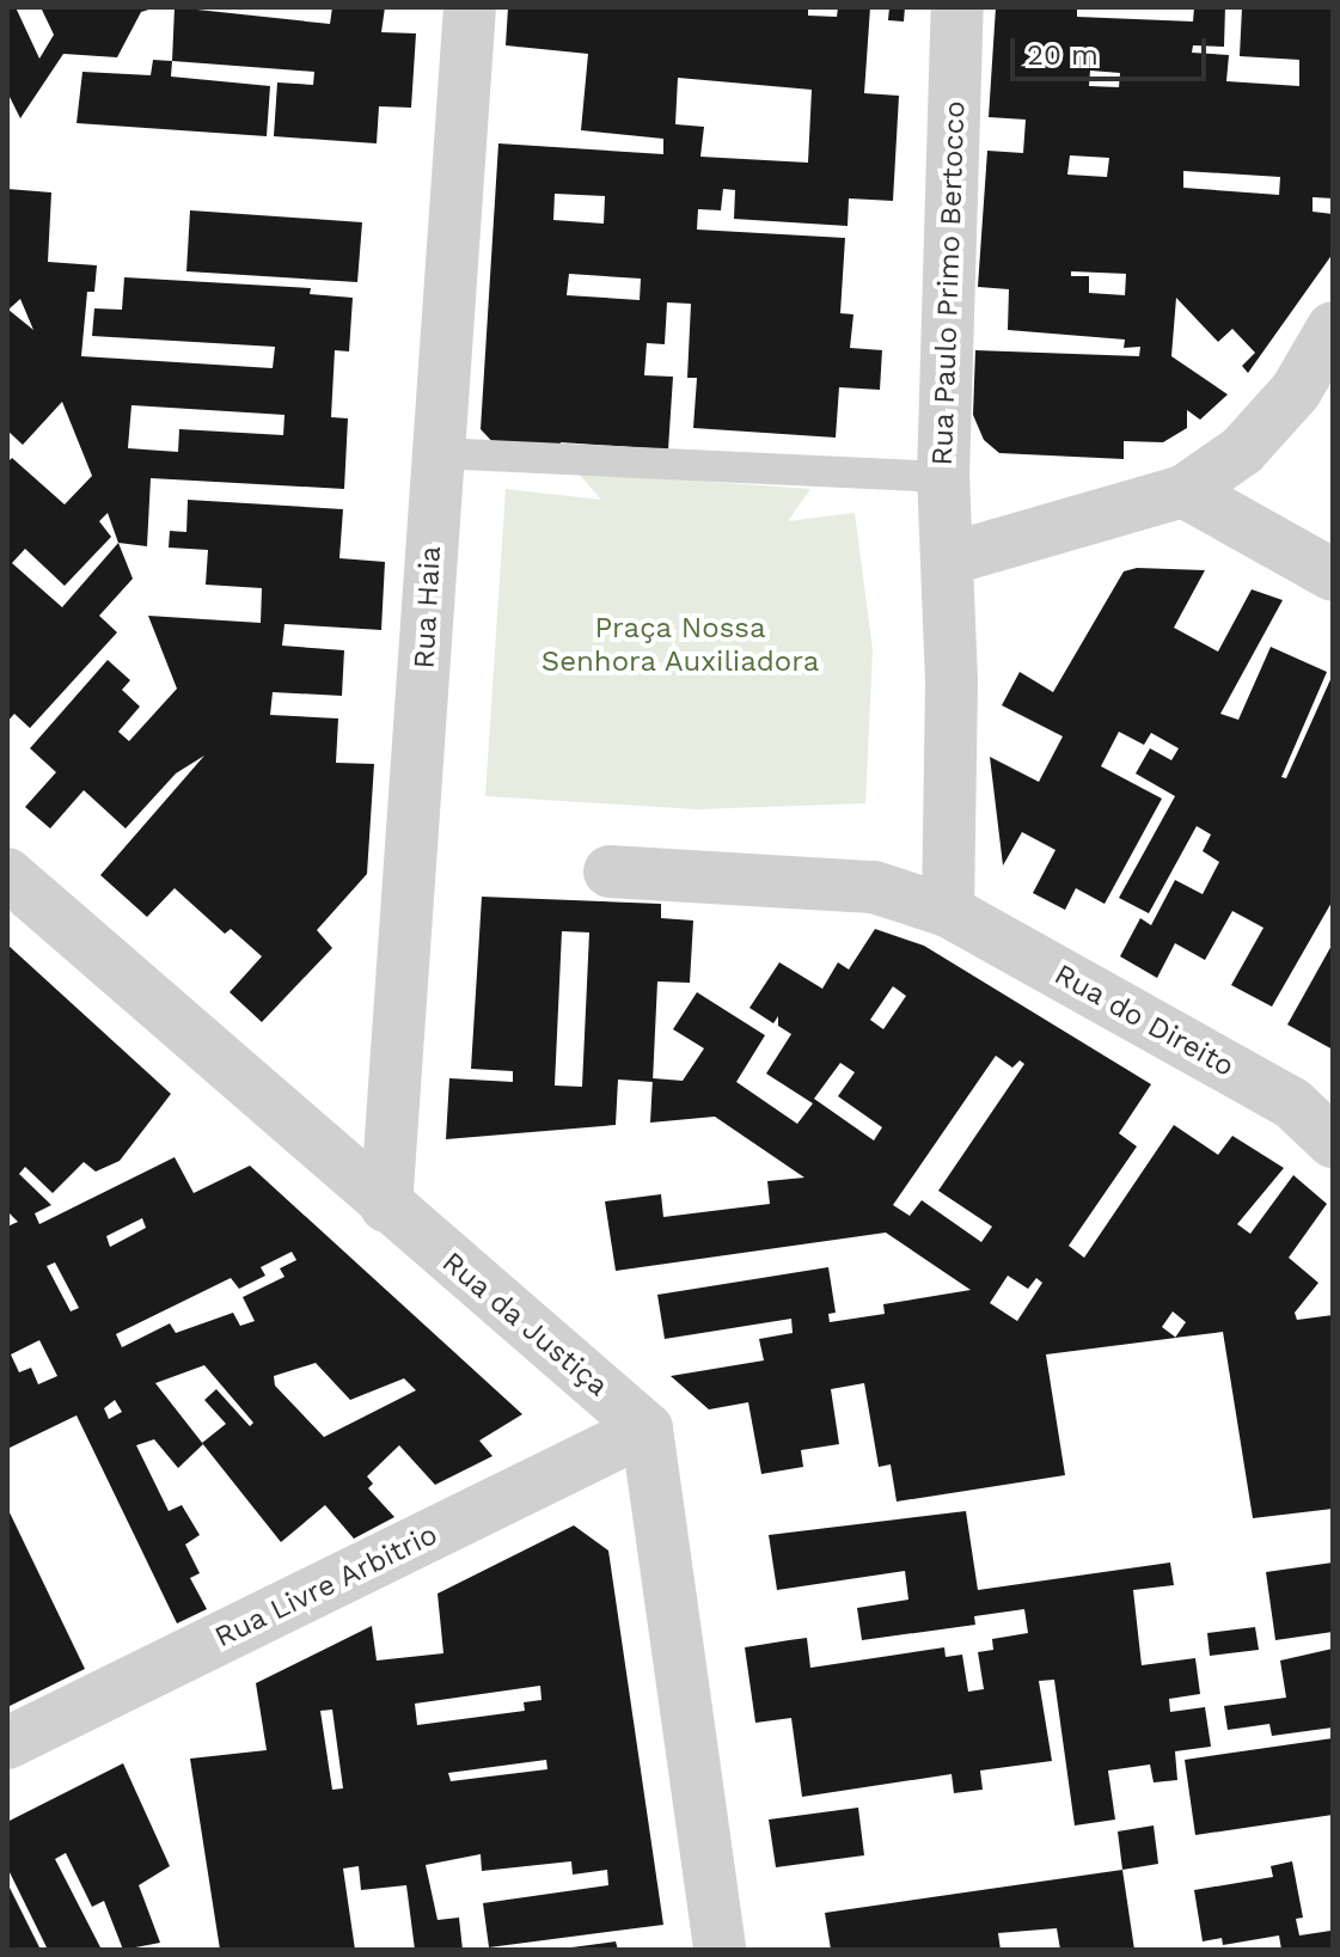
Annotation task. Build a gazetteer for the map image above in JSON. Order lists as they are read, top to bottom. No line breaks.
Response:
{"streets":{"street":["Rua Paulo Primo Bertocco","Rua Haia","Rua do Direito","Rua da Justiça","Rua Livre Arbitrio"]},"crossings":[["Rua Haia","Rua da Justiça"],["Rua da Justiça","Rua Livre Arbitrio"]],"parks":["Praça Nossa Senhora Auxiliadora"],"scale_bar":"20 m"}
